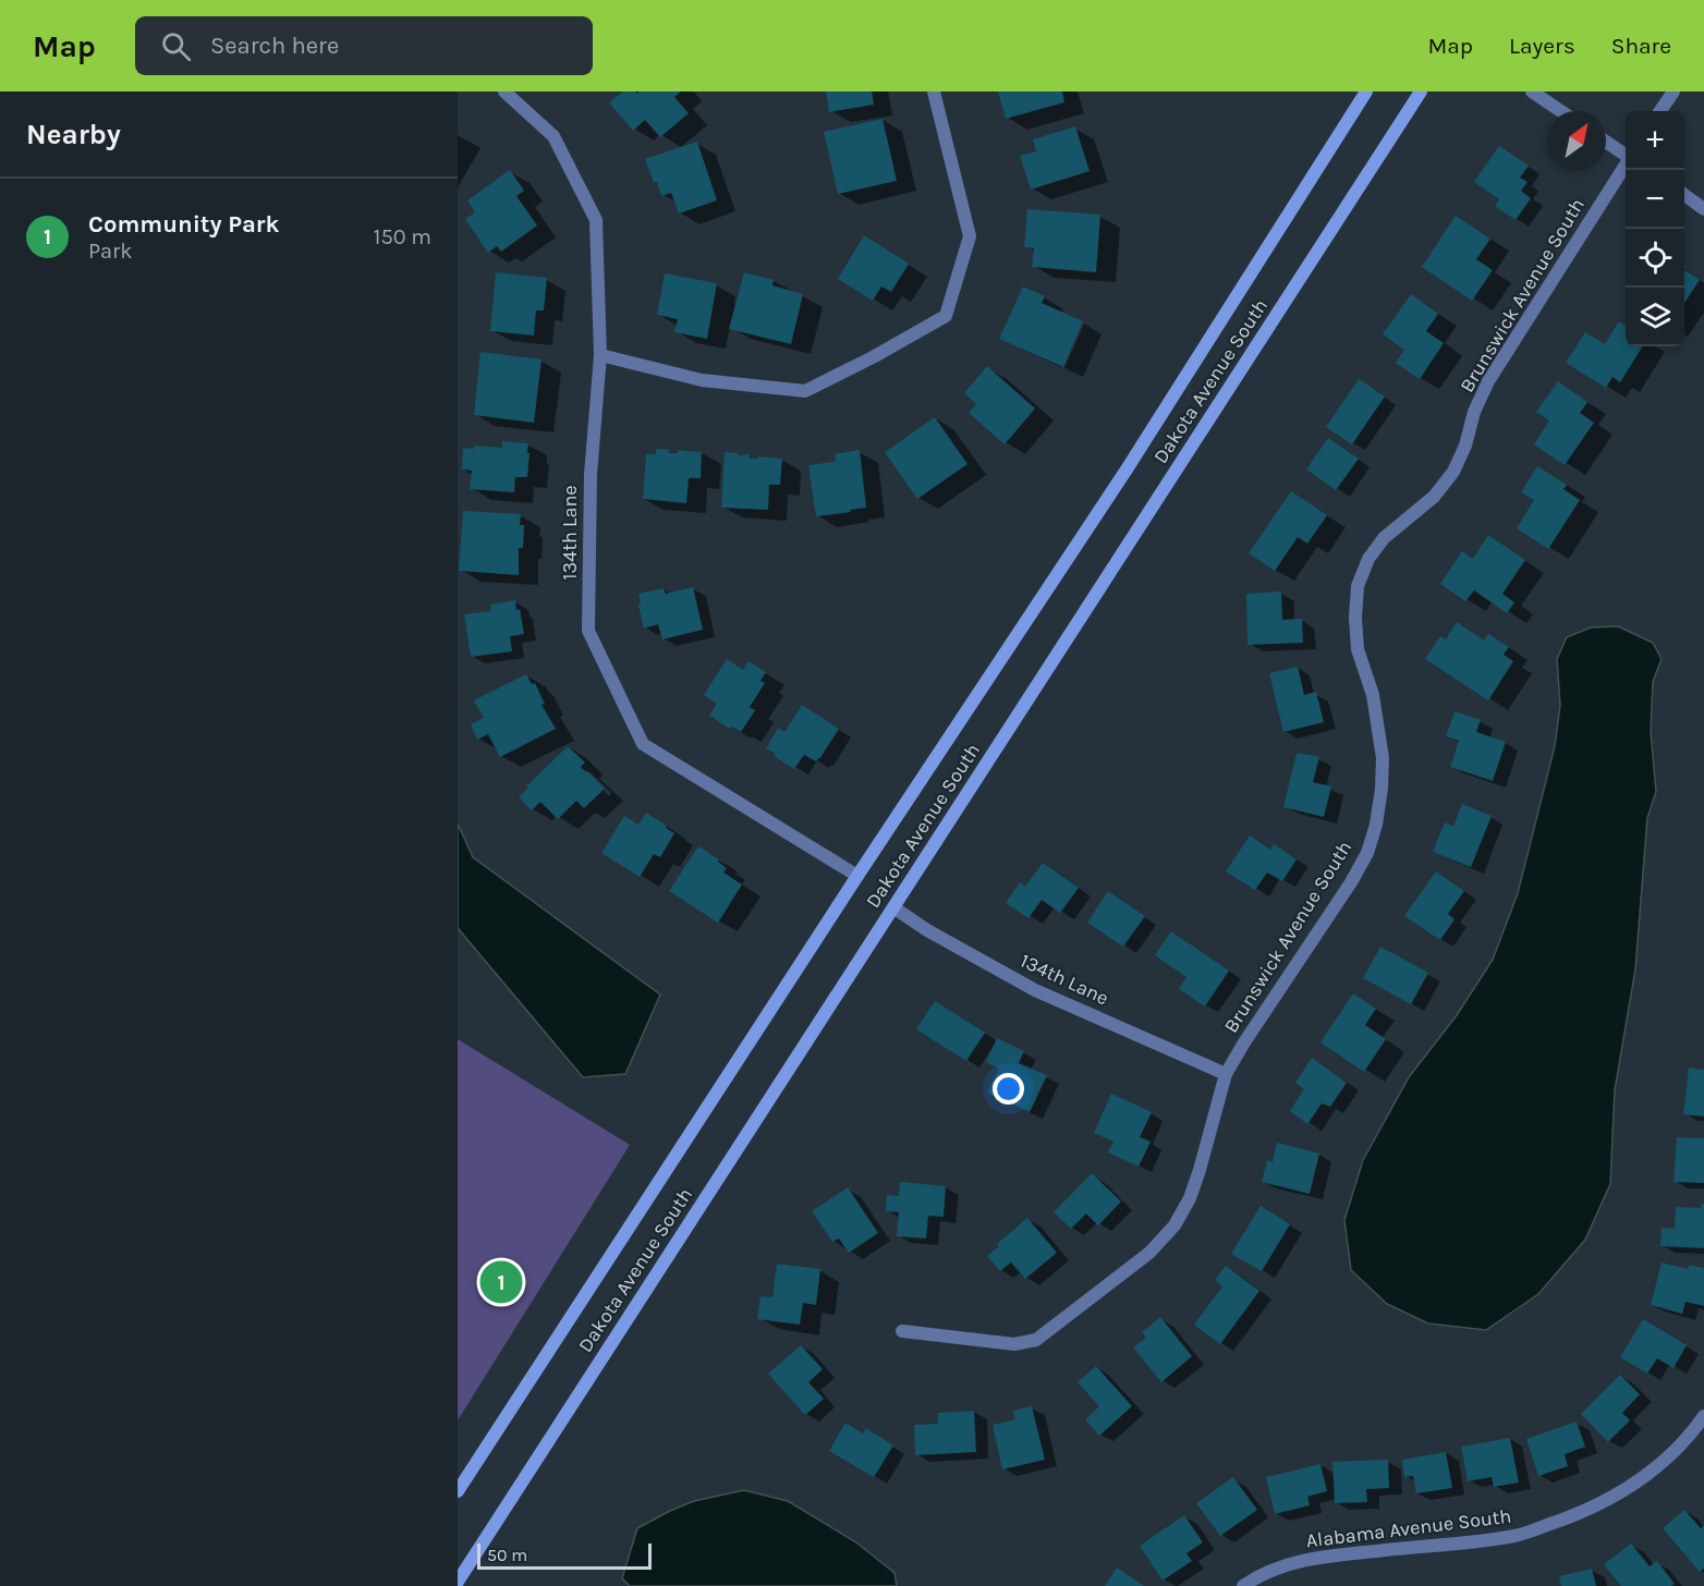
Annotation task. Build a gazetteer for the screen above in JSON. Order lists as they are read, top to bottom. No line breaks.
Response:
{"streets":{"main road":["Dakota Avenue South"],"street":["Brunswick Avenue South","134th Lane","Alabama Avenue South"]},"crossings":[["Brunswick Avenue South","134th Lane"],["Dakota Avenue South","134th Lane"]],"scale_bar":"50 m","north":"top right","page":{"header":"Map","search":"Search here","nav":["Map","Layers","Share"],"heading":"Nearby","map_buttons":["+","−"],"list":[{"mark":"1","name":"Community Park","note":"Park","value":"150 m"}],"pins":"1","scale":"50 m"}}
